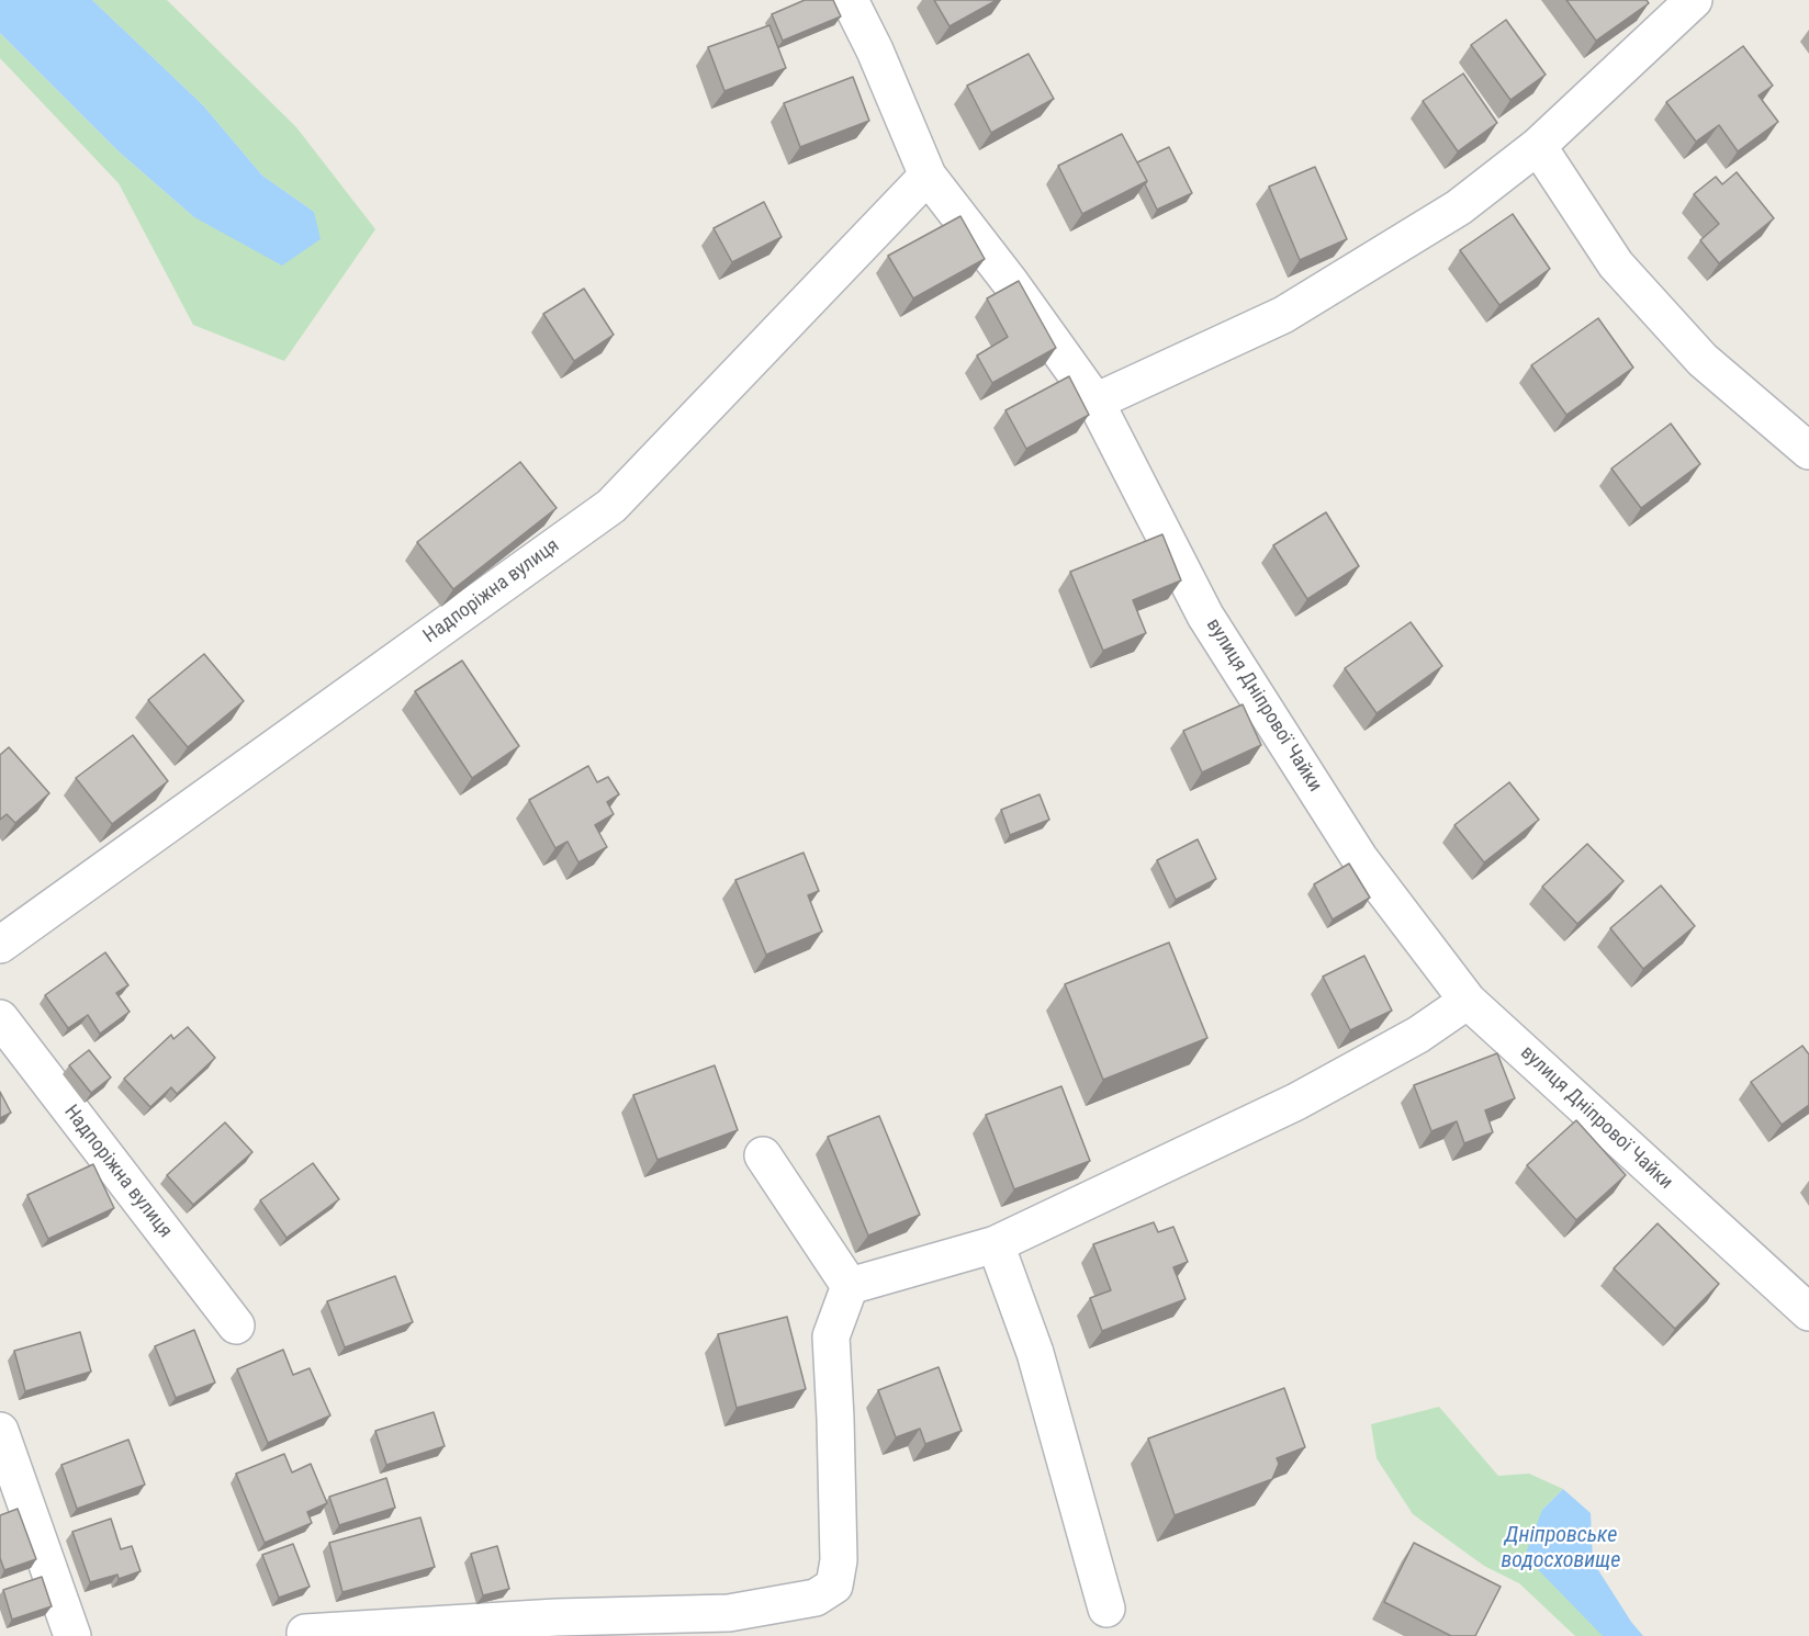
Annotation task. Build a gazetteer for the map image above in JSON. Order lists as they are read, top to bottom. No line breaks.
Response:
{"streets":{"street":["Надпоріжна вулиця","вулиця Дніпрової Чайки"]},"crossings":[["Надпоріжна вулиця","вулиця Дніпрової Чайки"]],"water":["Дніпровське водосховище"]}
